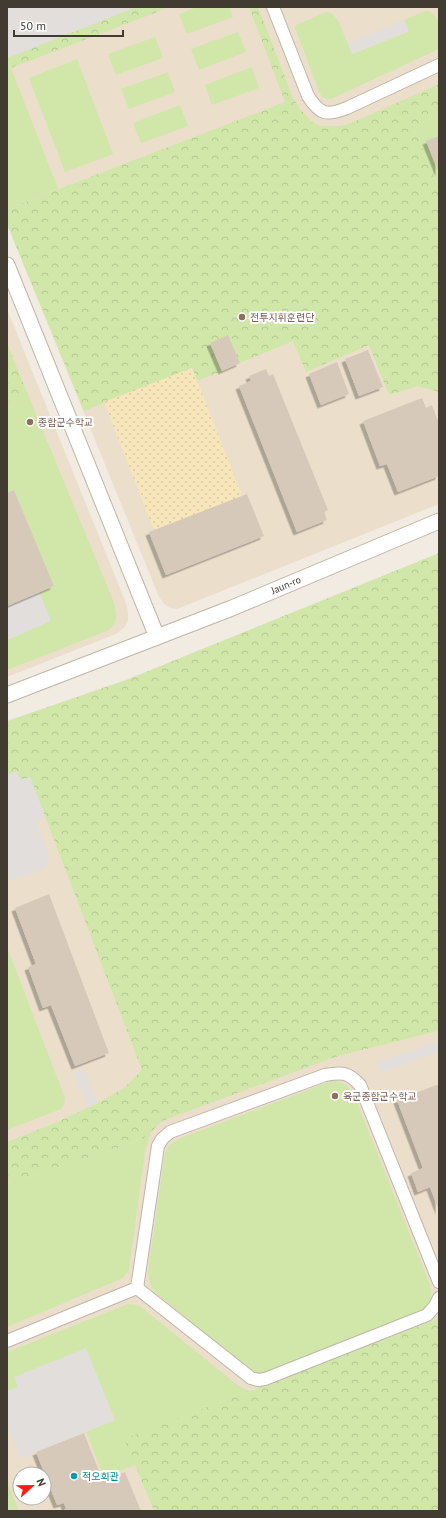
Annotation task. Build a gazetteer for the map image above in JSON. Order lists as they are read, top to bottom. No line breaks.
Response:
{"streets":{"street":["Jaun-ro"]},"places":["전투지휘훈련단","종합군수학교","육군종합군수학교","적오회관"],"scale_bar":"50 m","north":"right"}
